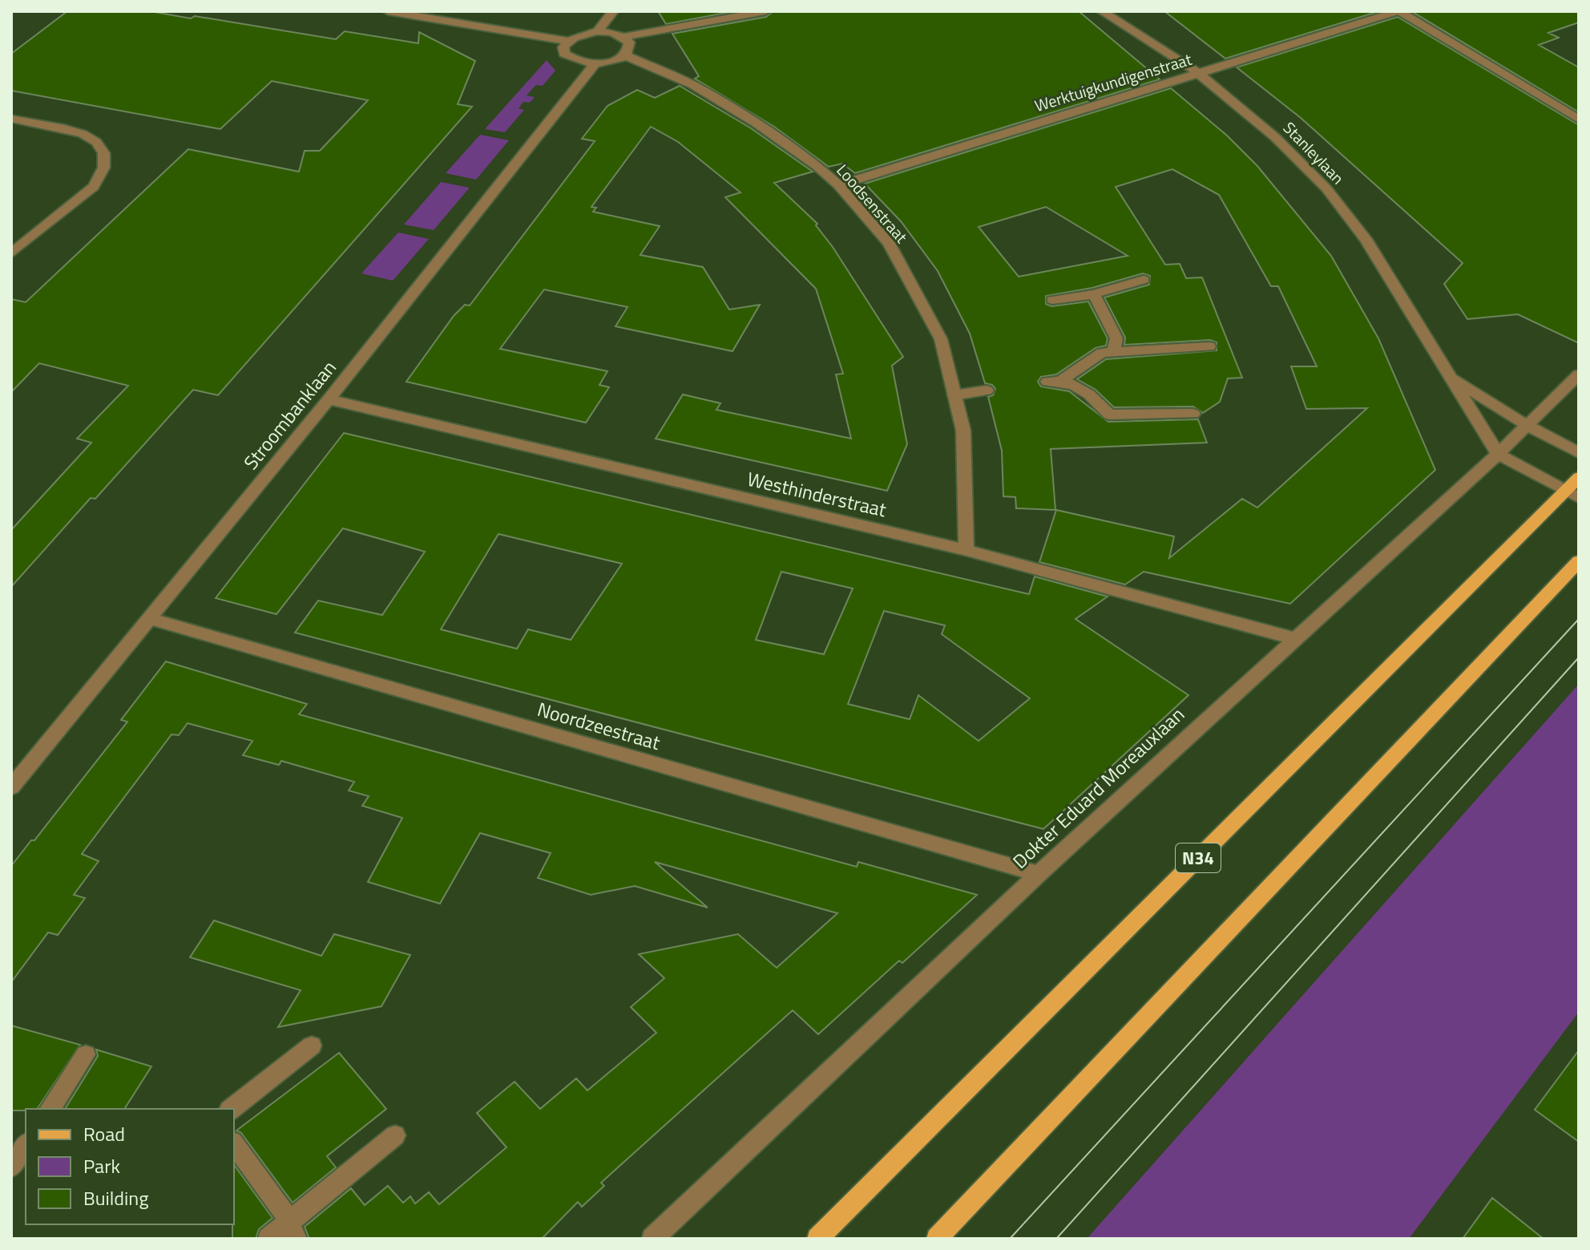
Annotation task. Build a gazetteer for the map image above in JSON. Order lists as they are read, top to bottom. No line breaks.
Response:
{"streets":{"main road":["N34"],"street":["Werktuigkundigenstraat","Stanleylaan","Loodsenstraat","Stroombanklaan","Westhinderstraat","Noordzeestraat","Dokter Eduard Moreauxlaan"]},"crossings":[["Werktuigkundigenstraat","Stanleylaan"],["Werktuigkundigenstraat","Loodsenstraat"],["Stanleylaan","Dokter Eduard Moreauxlaan"],["Stanleylaan","N34"],["Loodsenstraat","Westhinderstraat"],["Stroombanklaan","Westhinderstraat"],["Stroombanklaan","Noordzeestraat"],["Westhinderstraat","Dokter Eduard Moreauxlaan"],["Noordzeestraat","Dokter Eduard Moreauxlaan"]],"legend":["Road","Park","Building"]}
